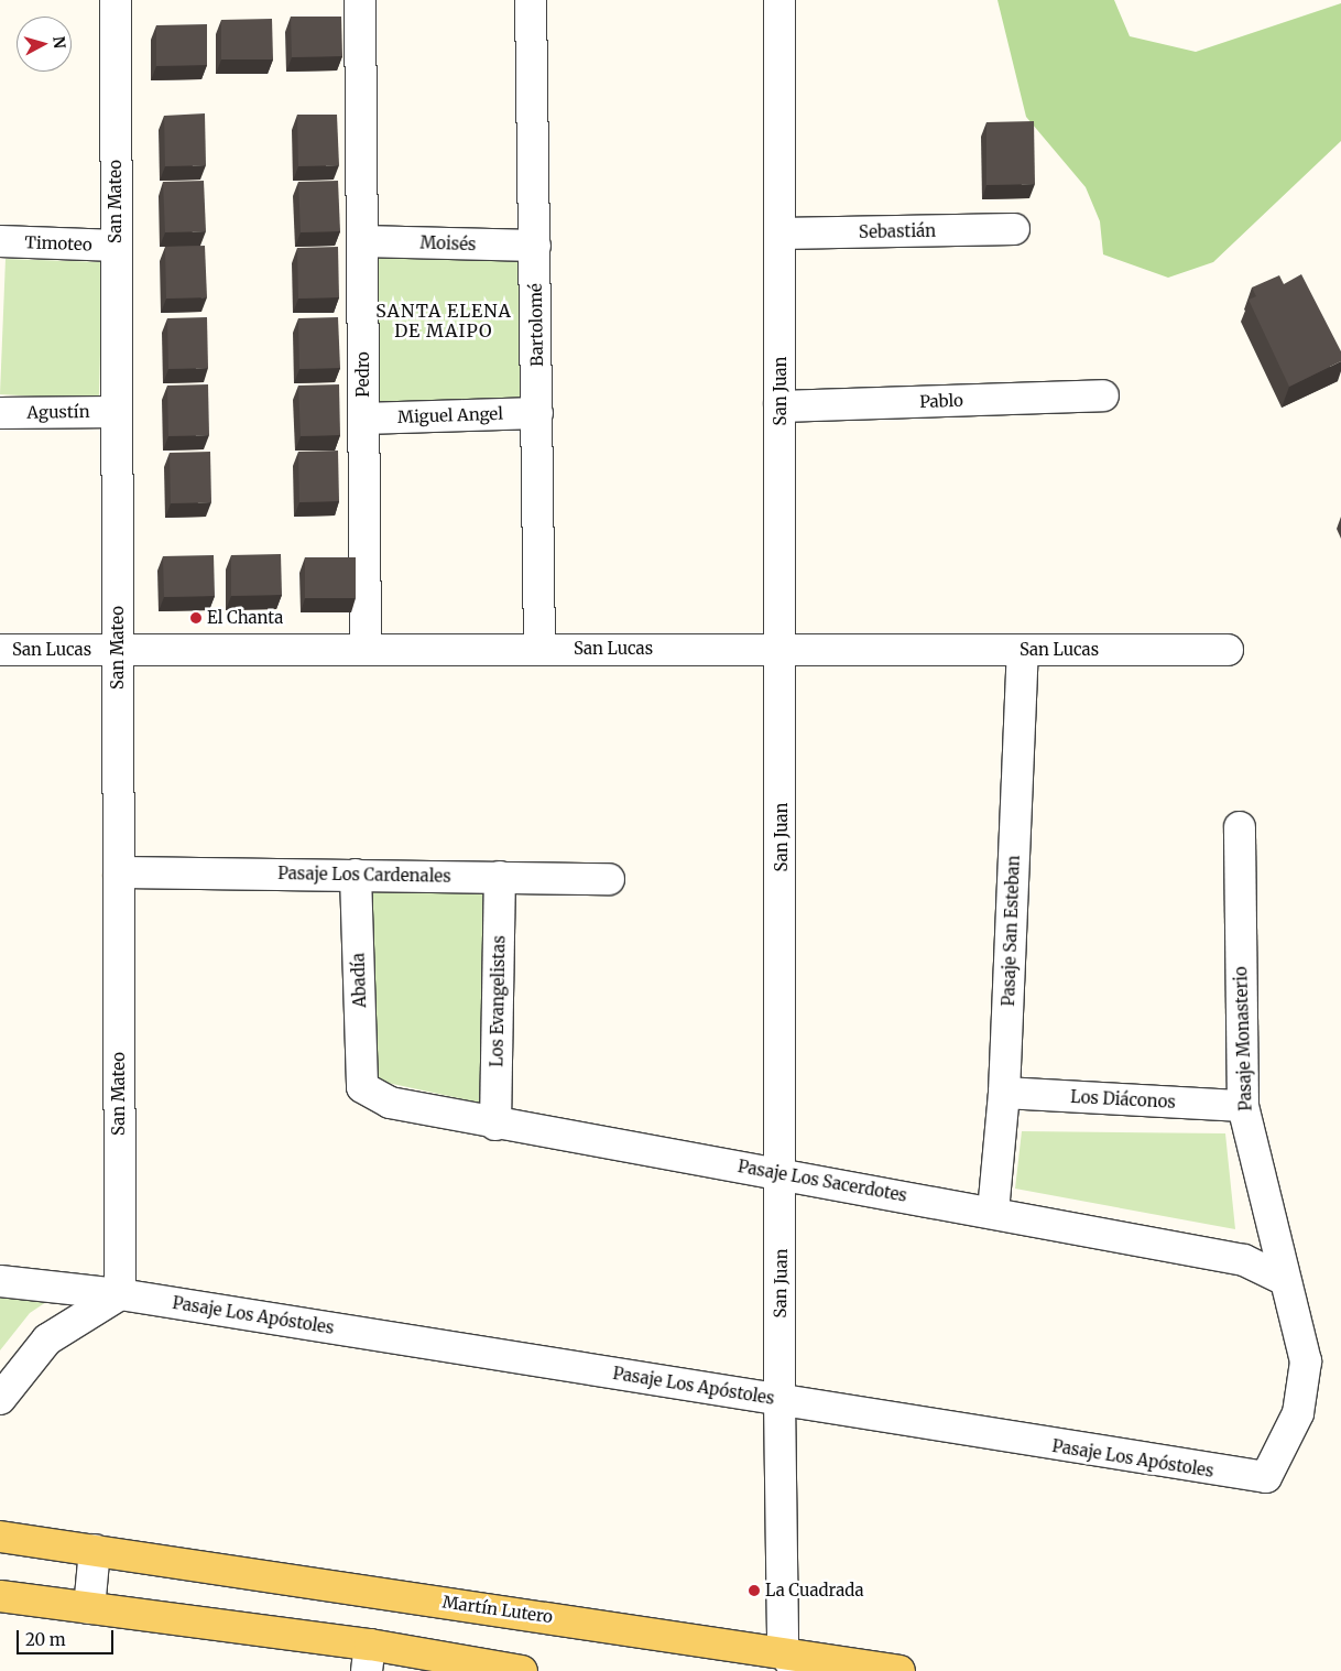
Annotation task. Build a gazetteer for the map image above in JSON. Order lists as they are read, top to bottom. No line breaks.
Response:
{"streets":{"main road":["Martín Lutero"],"street":["San Mateo","Sebastián","Timoteo","Moisés","Bartolomé","Pedro","San Juan","Pablo","Agustín","Miguel Angel","San Lucas","Pasaje Los Cardenales","Pasaje San Esteban","Abadía","Los Evangelistas","Pasaje Monasterio","Los Diáconos","Pasaje Los Sacerdotes","Pasaje Los Apóstoles"]},"crossings":[["San Mateo","Timoteo"],["San Mateo","Agustín"],["San Mateo","San Lucas"],["San Mateo","Pasaje Los Cardenales"],["San Mateo","Pasaje Los Apóstoles"],["Sebastián","San Juan"],["Moisés","Bartolomé"],["Moisés","Pedro"],["Bartolomé","Miguel Angel"],["Bartolomé","San Lucas"],["Pedro","Miguel Angel"],["Pedro","San Lucas"],["San Juan","Pablo"],["San Juan","San Lucas"],["San Juan","Pasaje Los Sacerdotes"],["San Juan","Pasaje Los Apóstoles"],["San Juan","Martín Lutero"],["San Lucas","Pasaje San Esteban"],["Pasaje Los Cardenales","Abadía"],["Pasaje Los Cardenales","Los Evangelistas"],["Pasaje San Esteban","Los Diáconos"],["Pasaje San Esteban","Pasaje Los Sacerdotes"],["Abadía","Pasaje Los Sacerdotes"],["Los Evangelistas","Pasaje Los Sacerdotes"],["Pasaje Monasterio","Los Diáconos"],["Pasaje Monasterio","Pasaje Los Sacerdotes"],["Pasaje Monasterio","Pasaje Los Apóstoles"]],"districts":["SANTA ELENA DE MAIPO"],"places":["El Chanta","La Cuadrada"],"scale_bar":"20 m","north":"right"}
